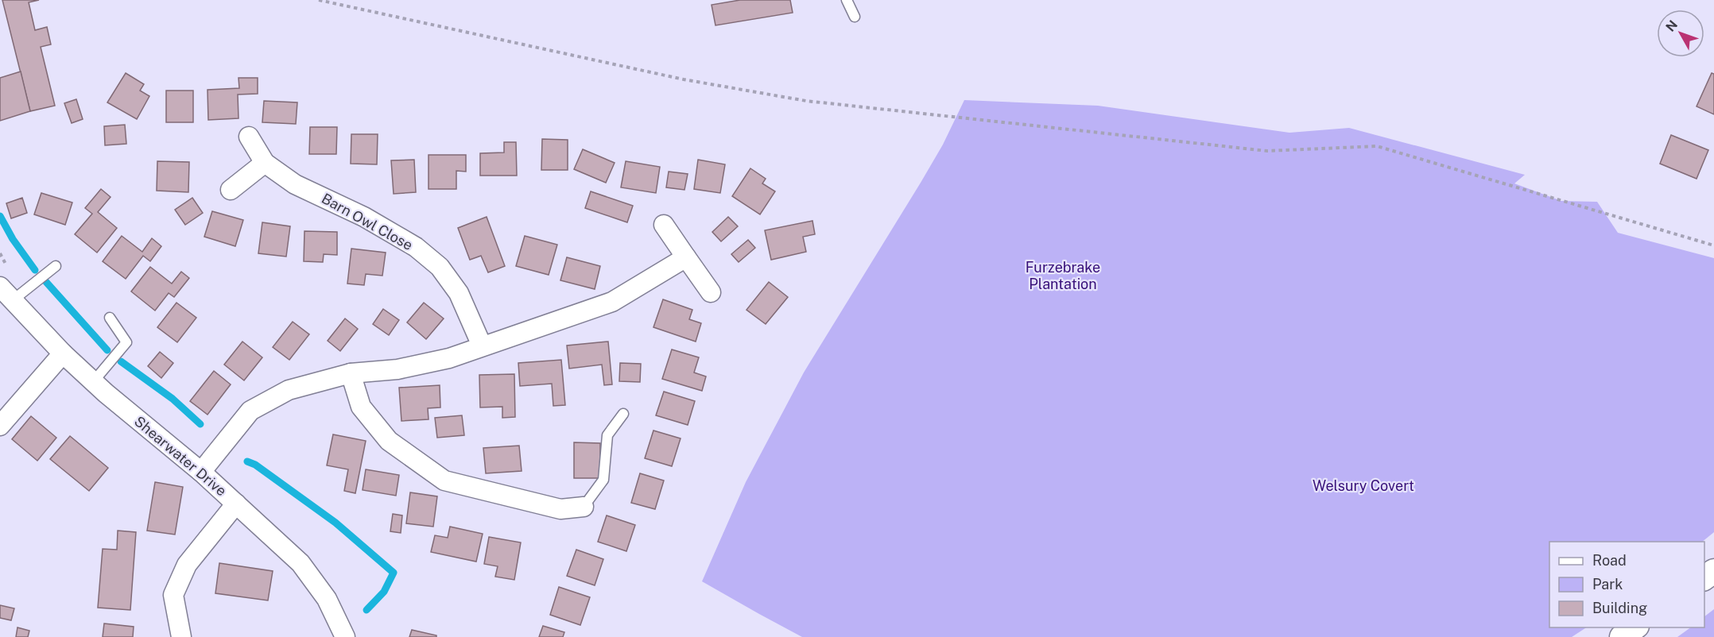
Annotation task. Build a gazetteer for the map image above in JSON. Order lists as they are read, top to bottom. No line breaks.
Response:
{"streets":{"street":["Barn Owl Close","Shearwater Drive"]},"parks":["Furzebrake Plantation","Welsury Covert"],"legend":["Road","Park","Building"],"north":"top left"}
